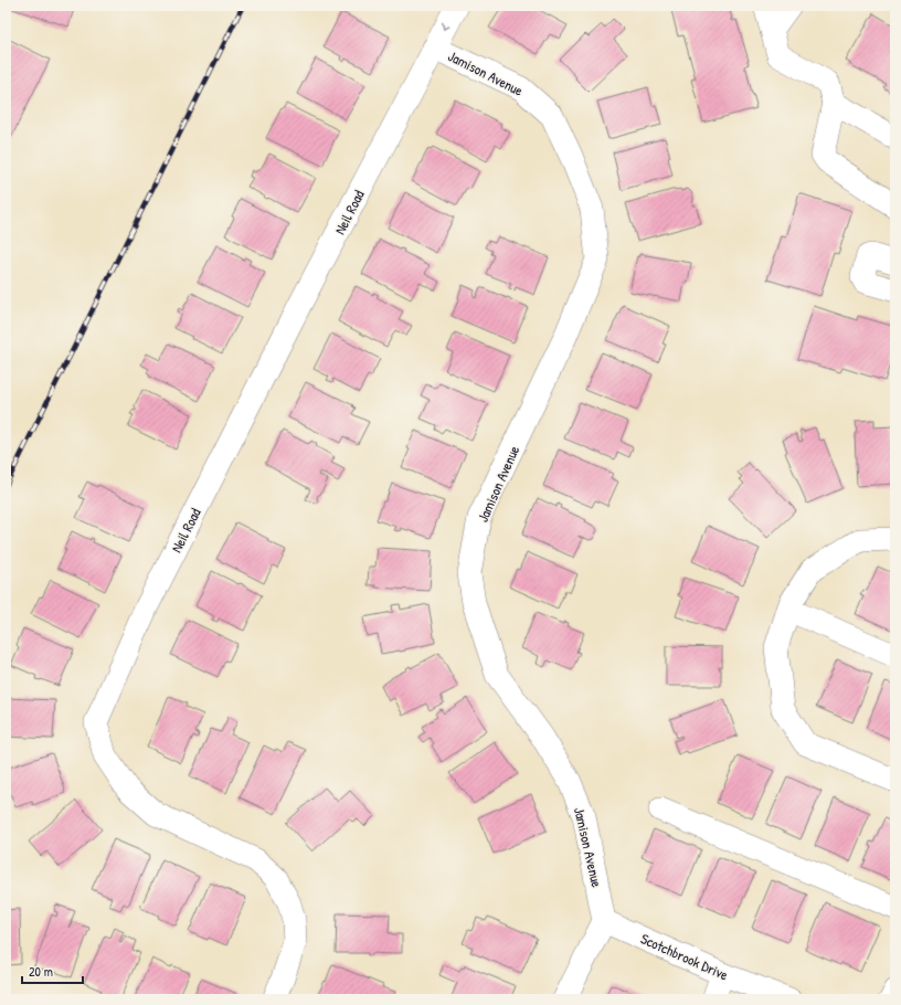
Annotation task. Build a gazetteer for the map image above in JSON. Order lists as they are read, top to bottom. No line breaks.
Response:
{"streets":{"street":["Jamison Avenue","Neil Road","Scotchbrook Drive"]},"crossings":[["Jamison Avenue","Neil Road"],["Jamison Avenue","Scotchbrook Drive"]],"scale_bar":"20 m"}
